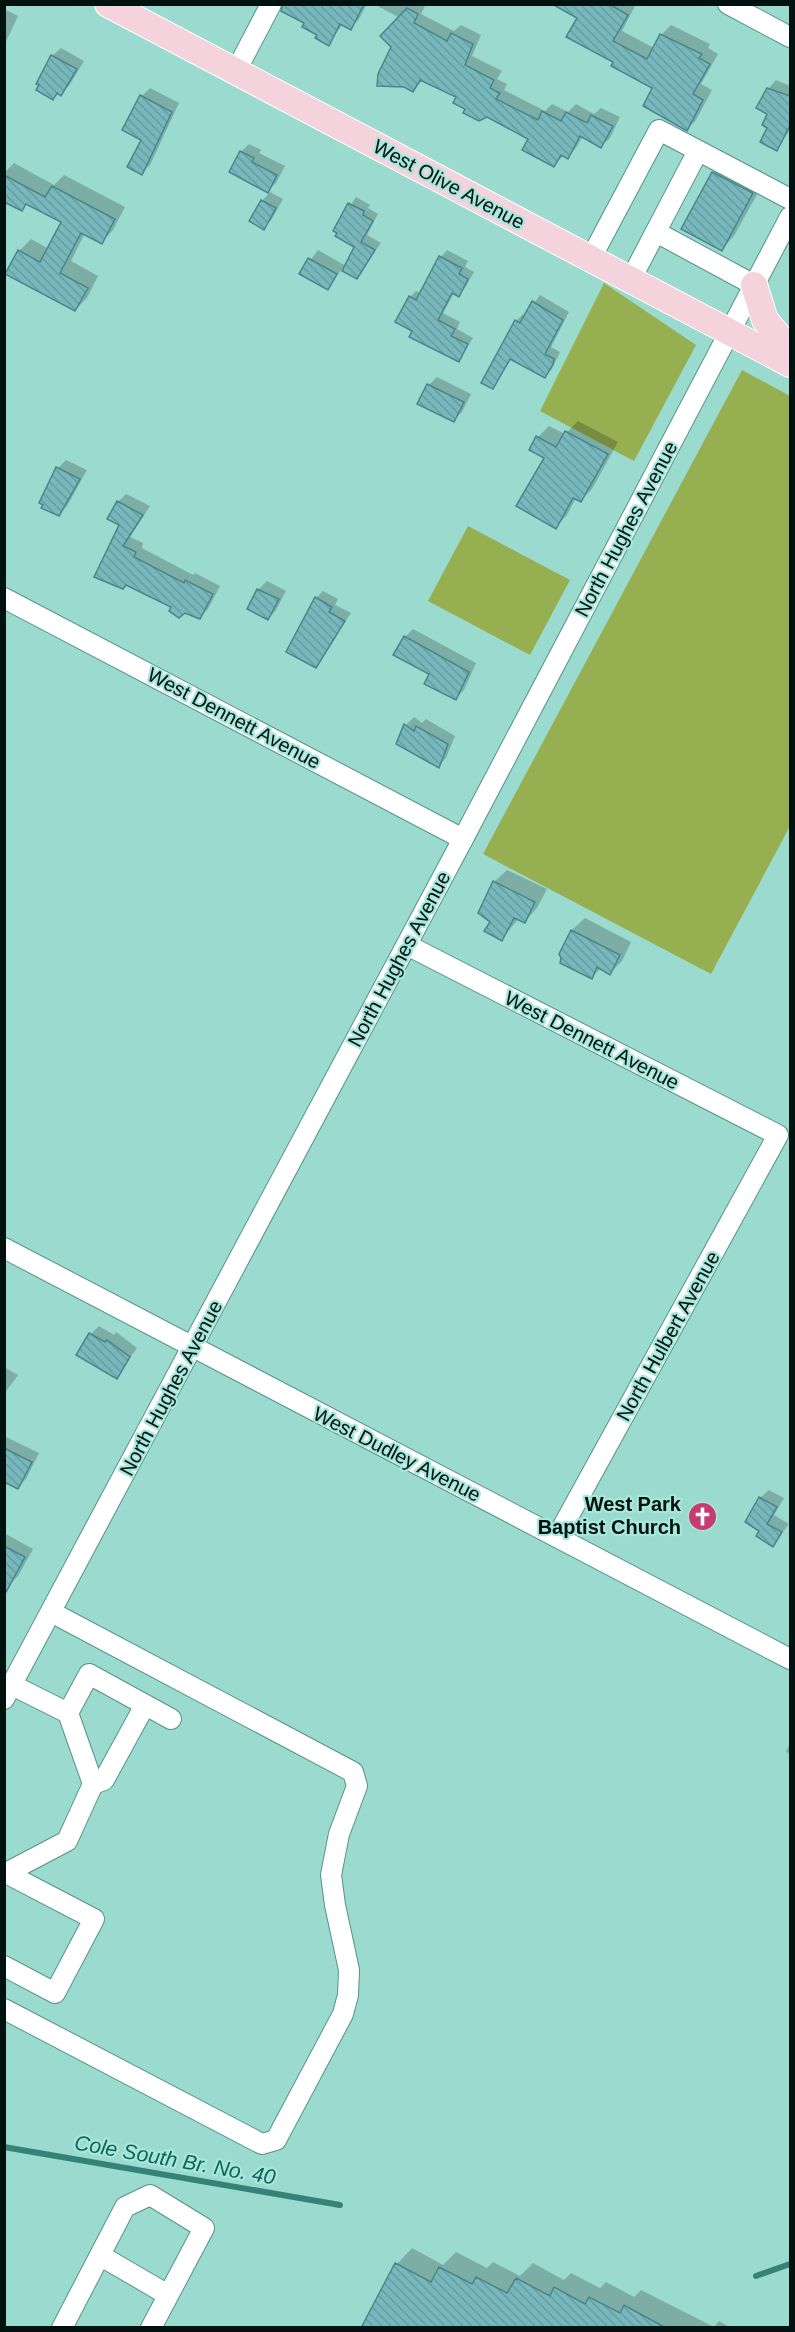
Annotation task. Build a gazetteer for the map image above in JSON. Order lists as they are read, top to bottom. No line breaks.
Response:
{"streets":{"main road":["West Olive Avenue"],"street":["North Hughes Avenue","West Dennett Avenue","North Hulbert Avenue","West Dudley Avenue"]},"crossings":[["West Olive Avenue","North Hughes Avenue"],["North Hughes Avenue","West Dennett Avenue"],["North Hughes Avenue","West Dudley Avenue"],["West Dennett Avenue","North Hulbert Avenue"],["North Hulbert Avenue","West Dudley Avenue"]],"water":["Cole South Br. No. 40"],"places":{"church":["West Park Baptist Church"]}}
